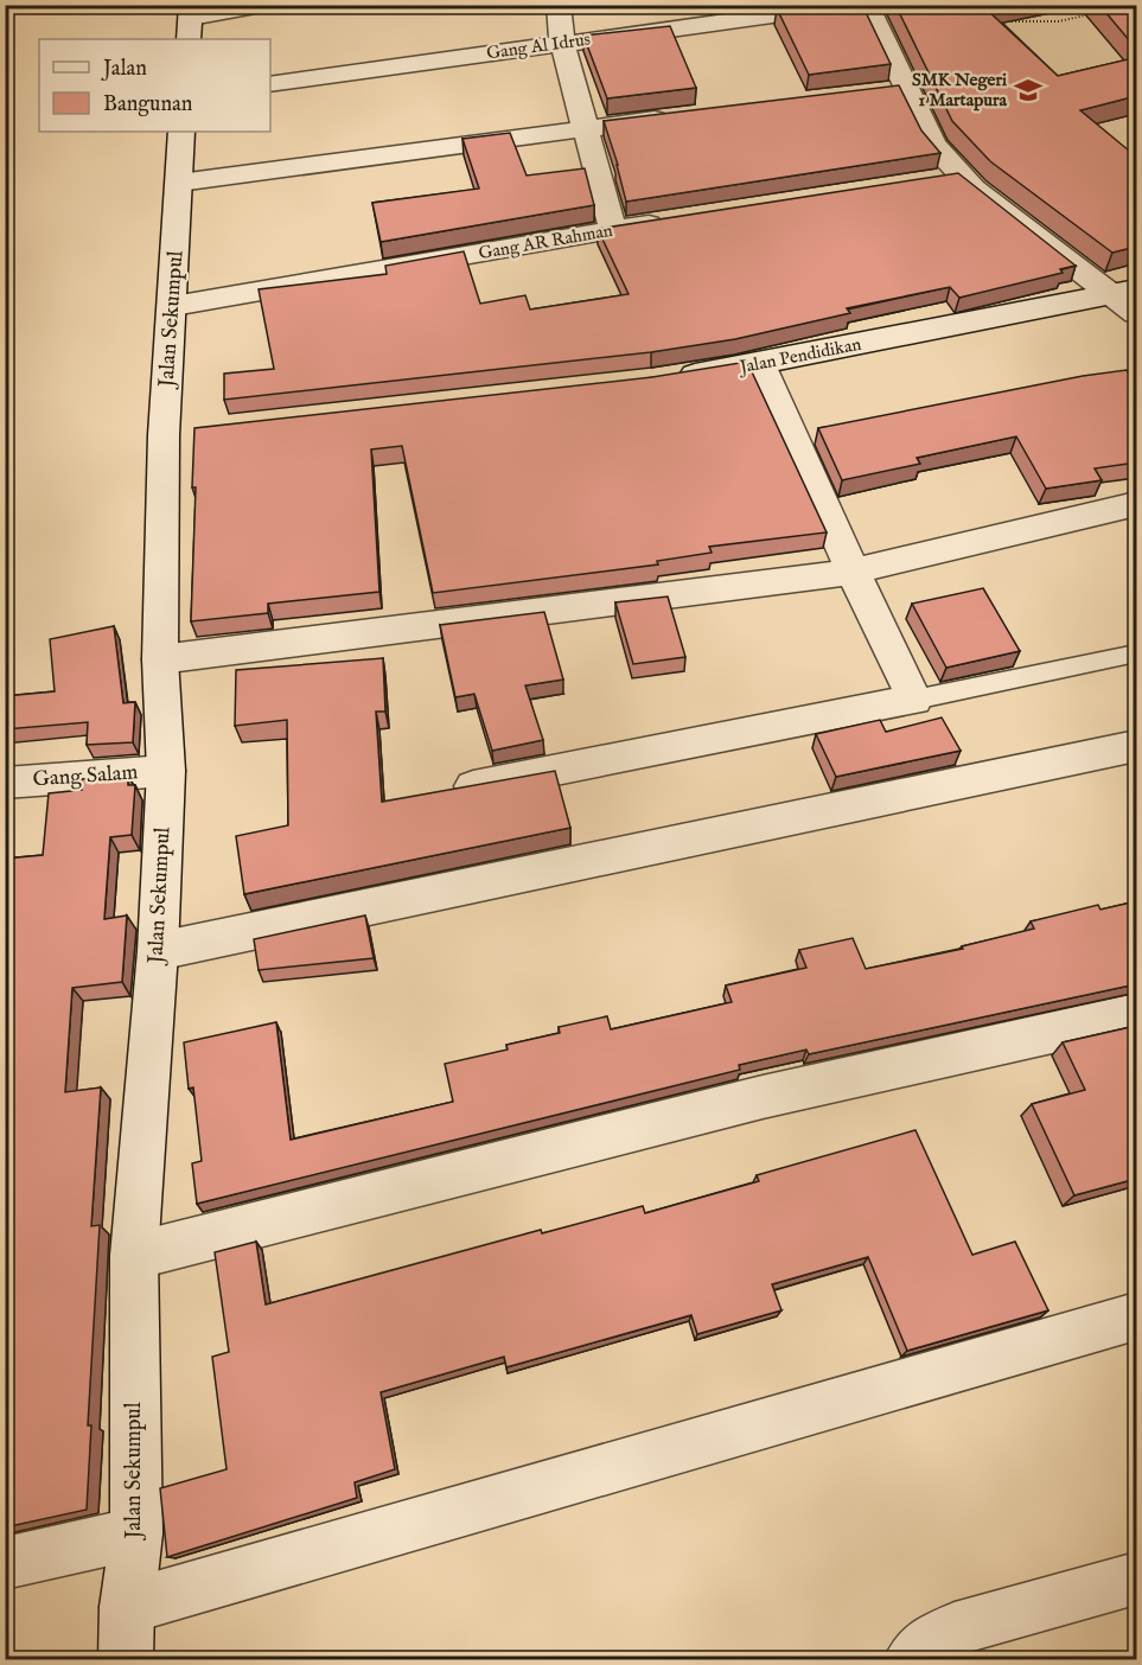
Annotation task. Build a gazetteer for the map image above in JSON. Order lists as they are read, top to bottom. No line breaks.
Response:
{"streets":{"street":["Gang Al Idrus","Gang AR Rahman","Jalan Sekumpul","Jalan Pendidikan","Gang Salam"]},"crossings":[["Gang AR Rahman","Jalan Sekumpul"],["Jalan Sekumpul","Gang Salam"]],"places":{"school or university":["SMK Negeri 1 Martapura"]},"legend":["Jalan","Bangunan"]}
